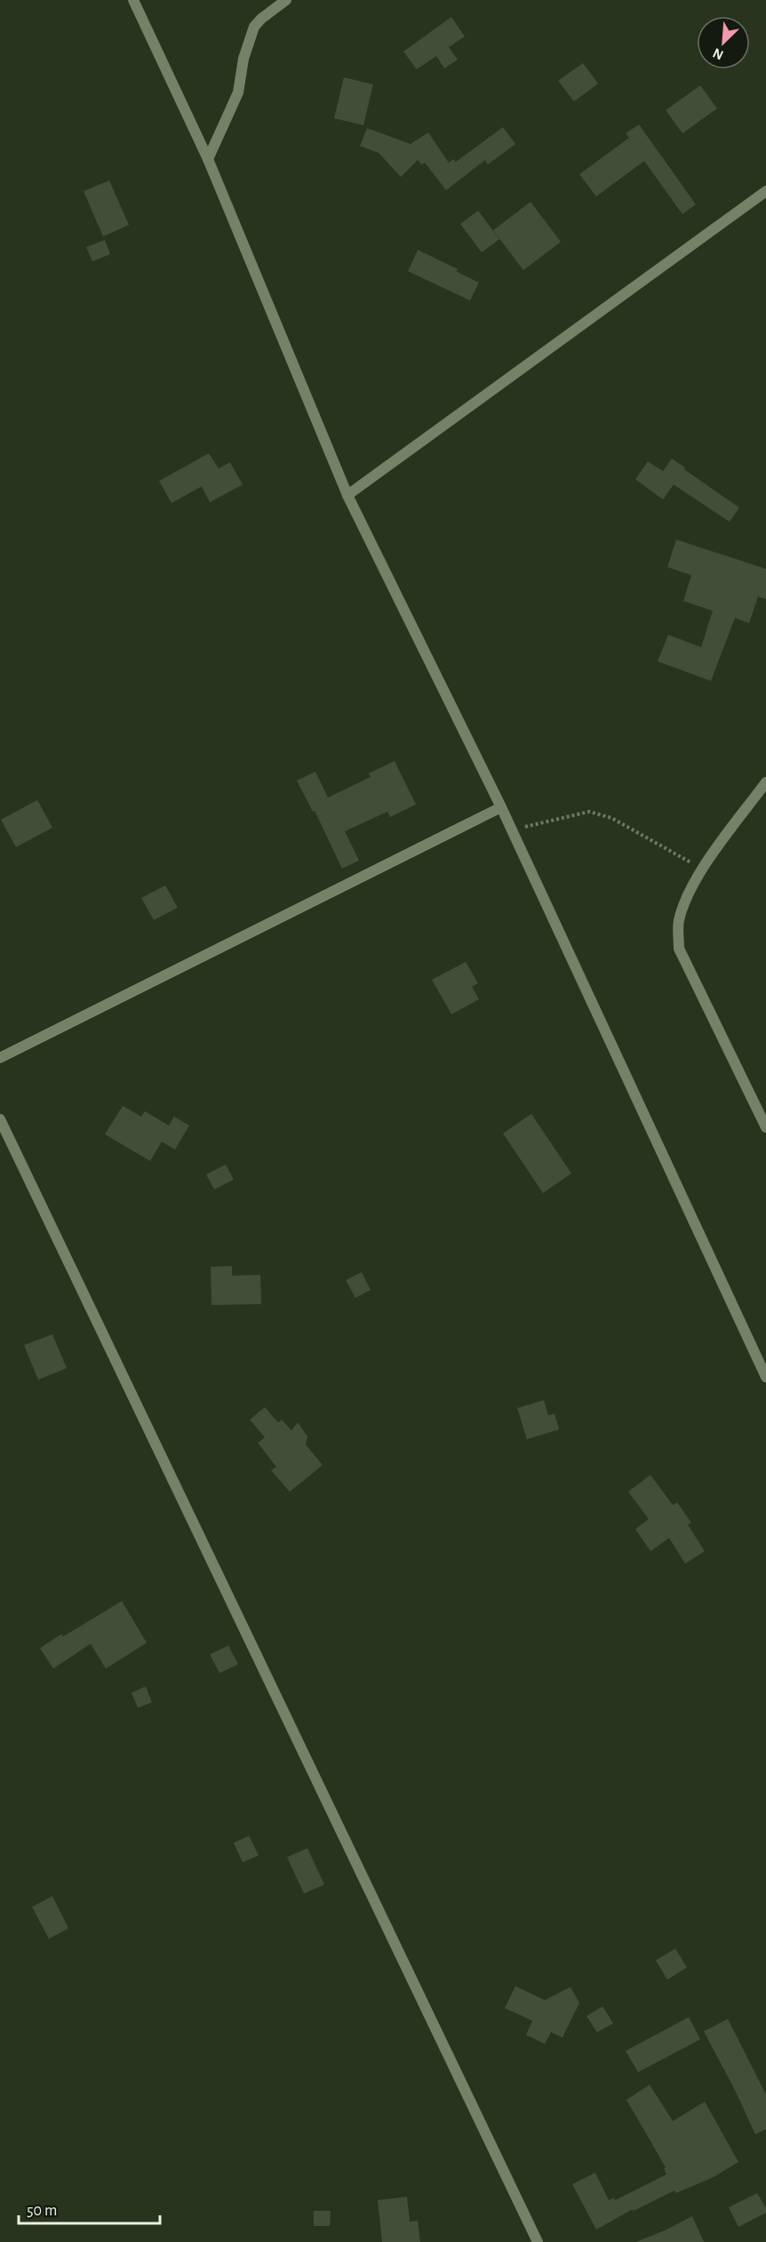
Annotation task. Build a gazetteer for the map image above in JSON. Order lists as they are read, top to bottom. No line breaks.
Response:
{"scale_bar":"50 m","north":"bottom left"}
